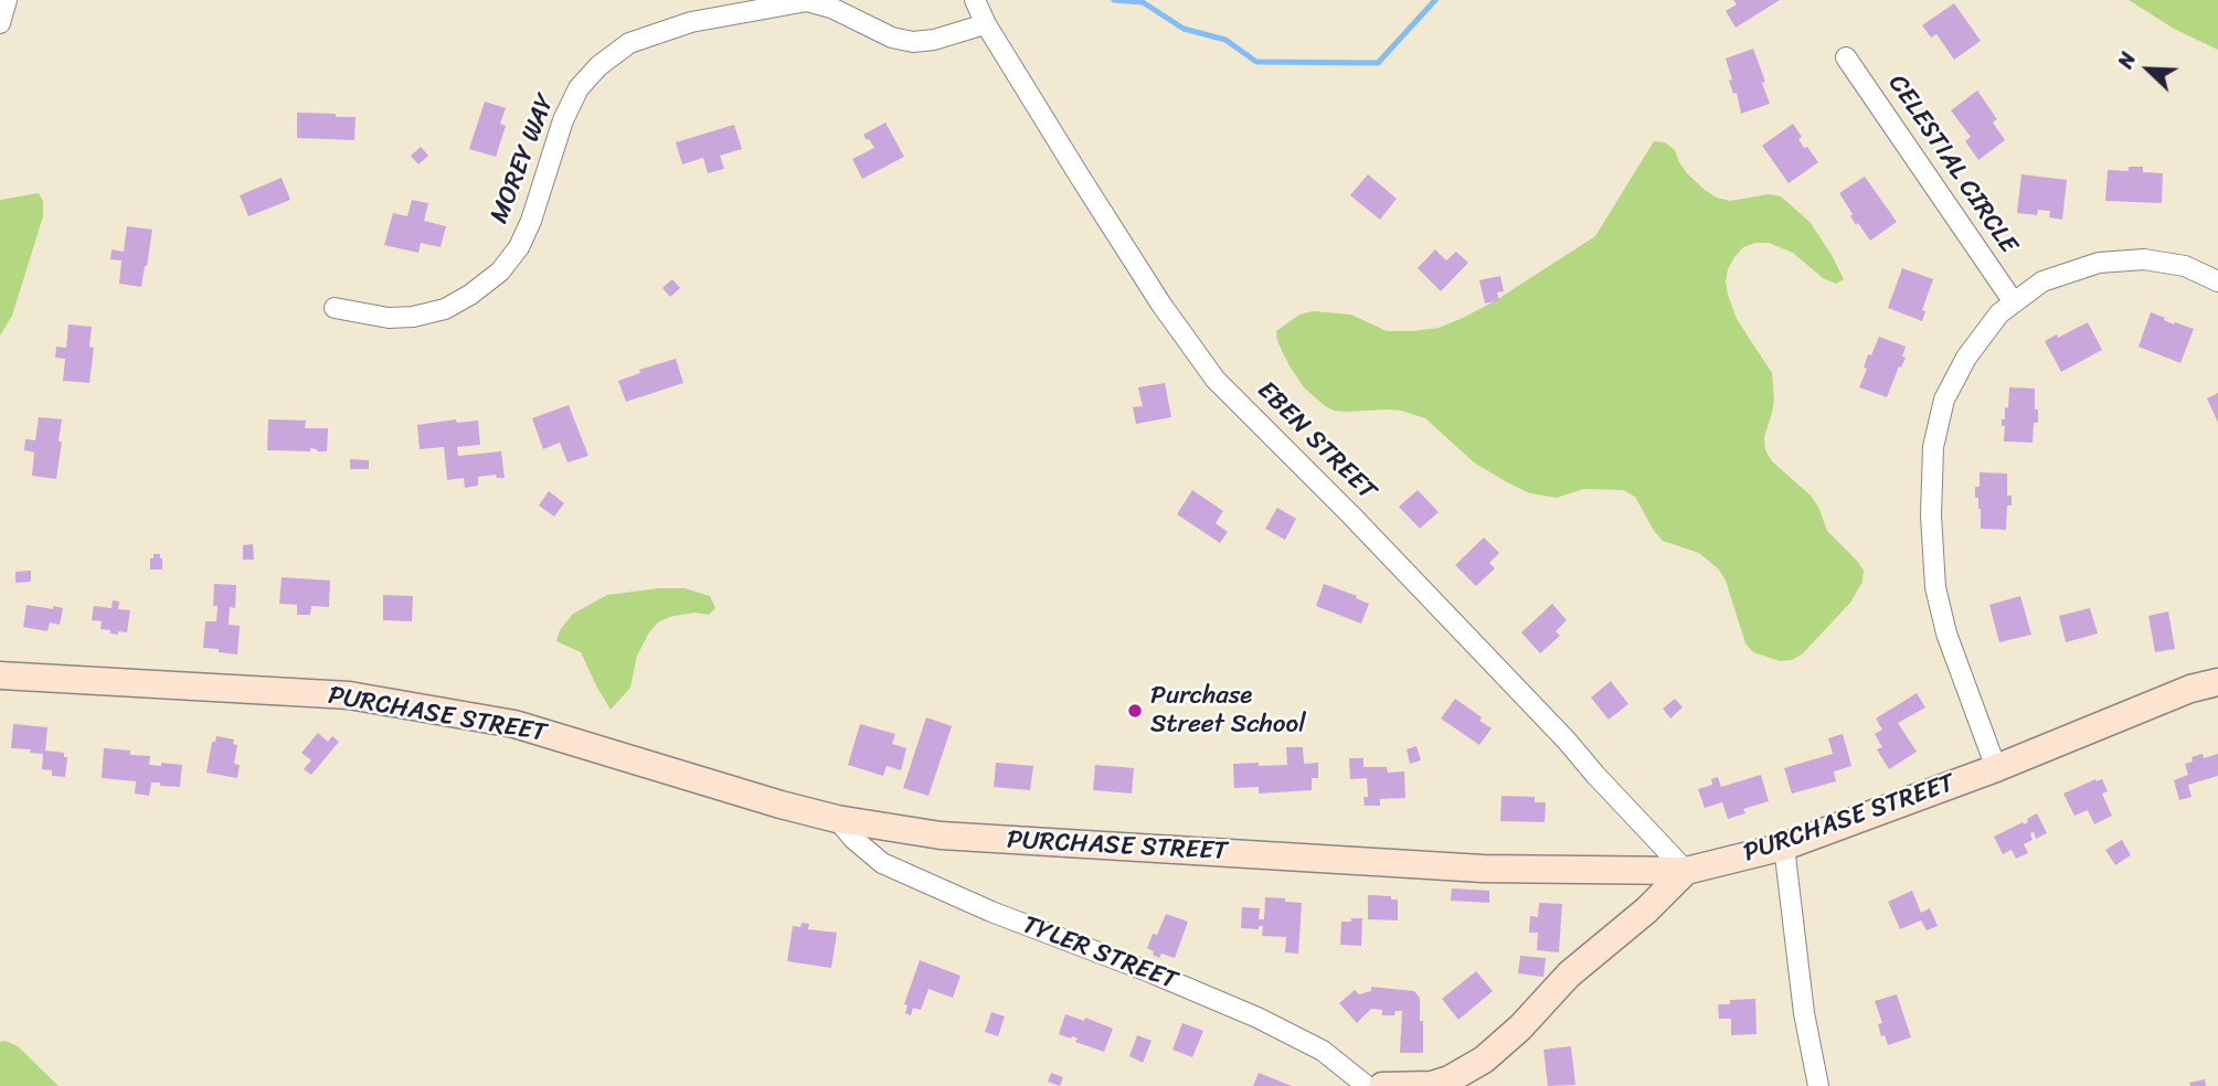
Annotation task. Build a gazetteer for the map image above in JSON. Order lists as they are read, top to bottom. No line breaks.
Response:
{"streets":{"main road":["PURCHASE STREET"],"street":["MOREY WAY","CELESTIAL CIRCLE","EBEN STREET","TYLER STREET"]},"crossings":[["MOREY WAY","EBEN STREET"],["EBEN STREET","PURCHASE STREET"],["PURCHASE STREET","TYLER STREET"]],"places":["Purchase Street School"],"north":"top left"}
